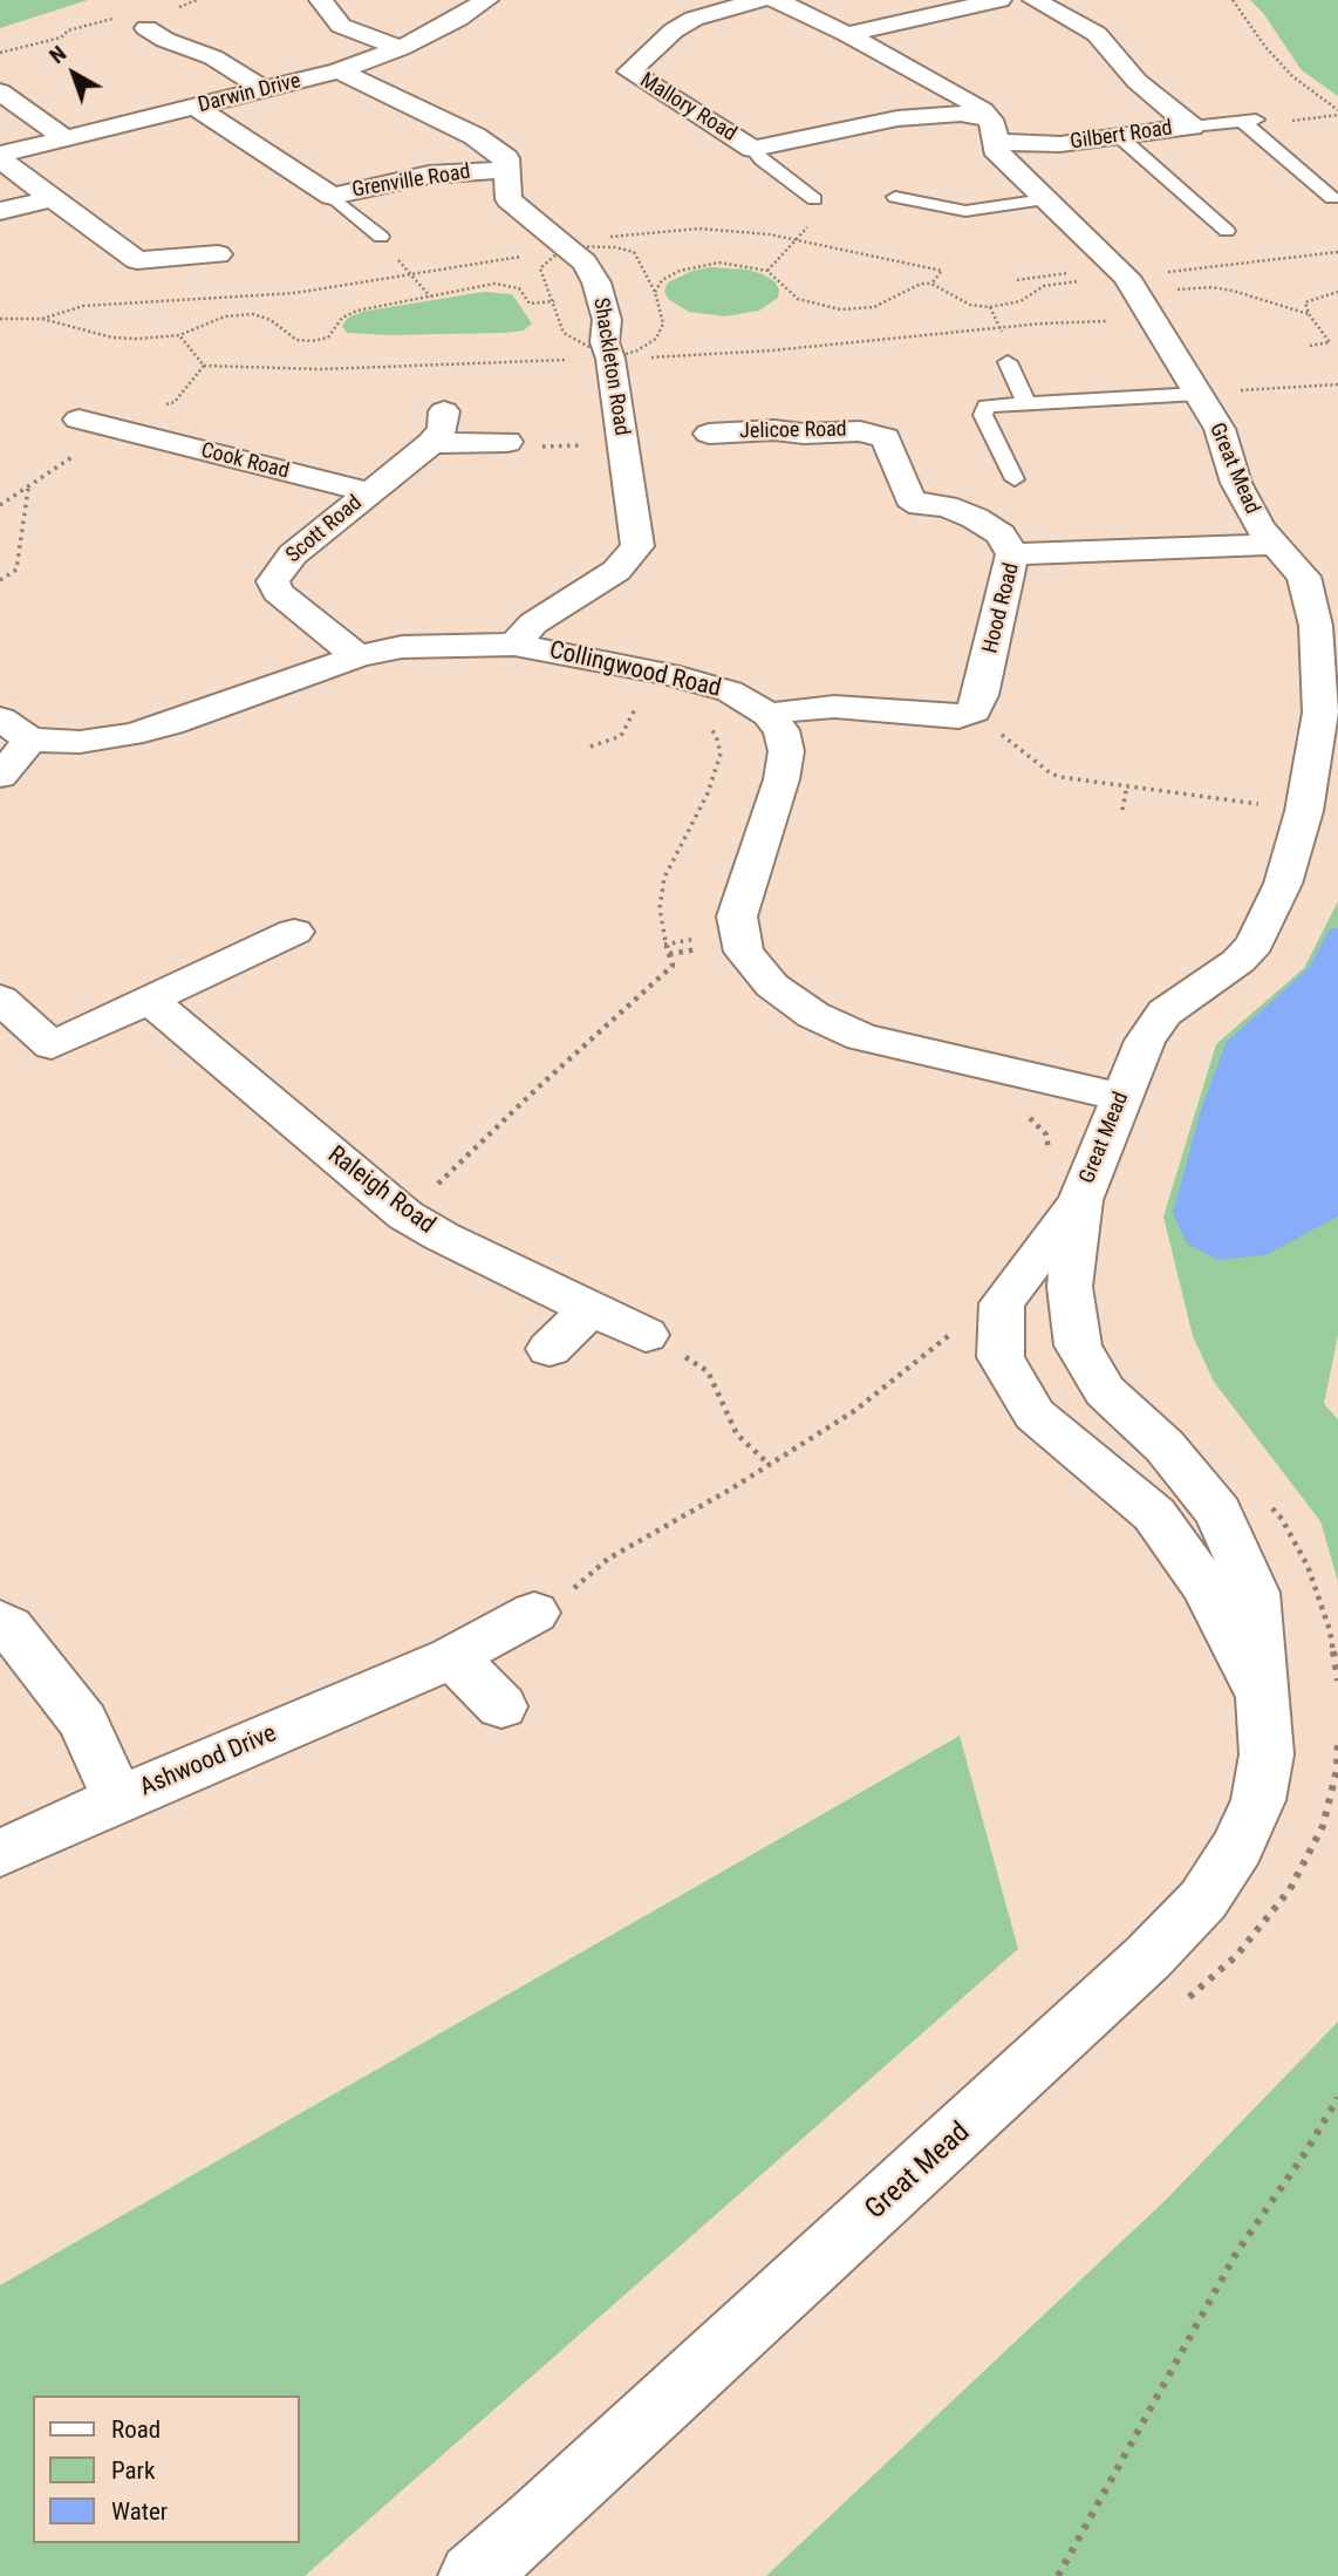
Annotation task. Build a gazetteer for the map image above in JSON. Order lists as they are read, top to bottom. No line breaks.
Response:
{"streets":{"street":["Darwin Drive","Mallory Road","Gilbert Road","Grenville Road","Shackleton Road","Jelicoe Road","Cook Road","Great Mead","Scott Road","Hood Road","Collingwood Road","Raleigh Road","Ashwood Drive"]},"crossings":[["Darwin Drive","Grenville Road"],["Darwin Drive","Shackleton Road"],["Mallory Road","Gilbert Road"],["Mallory Road","Great Mead"],["Gilbert Road","Great Mead"],["Grenville Road","Shackleton Road"],["Shackleton Road","Collingwood Road"],["Jelicoe Road","Hood Road"],["Cook Road","Scott Road"],["Great Mead","Hood Road"],["Scott Road","Collingwood Road"],["Hood Road","Collingwood Road"]],"legend":["Road","Park","Water"],"north":"top left"}
